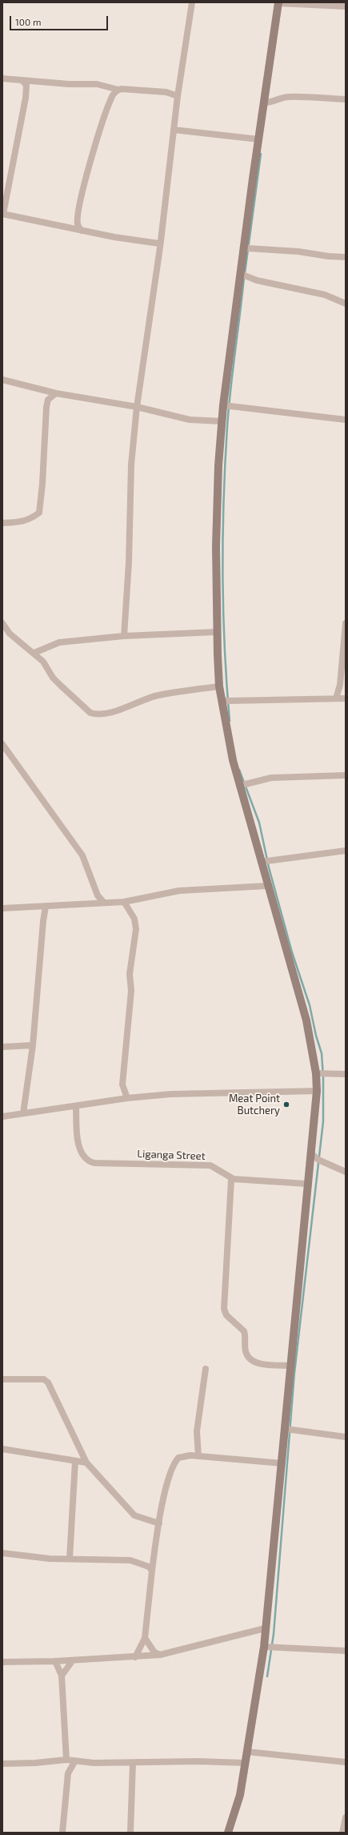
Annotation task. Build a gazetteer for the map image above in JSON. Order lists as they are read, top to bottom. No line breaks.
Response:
{"streets":{"street":["Liganga Street"]},"places":["Meat Point Butchery"],"scale_bar":"100 m"}
